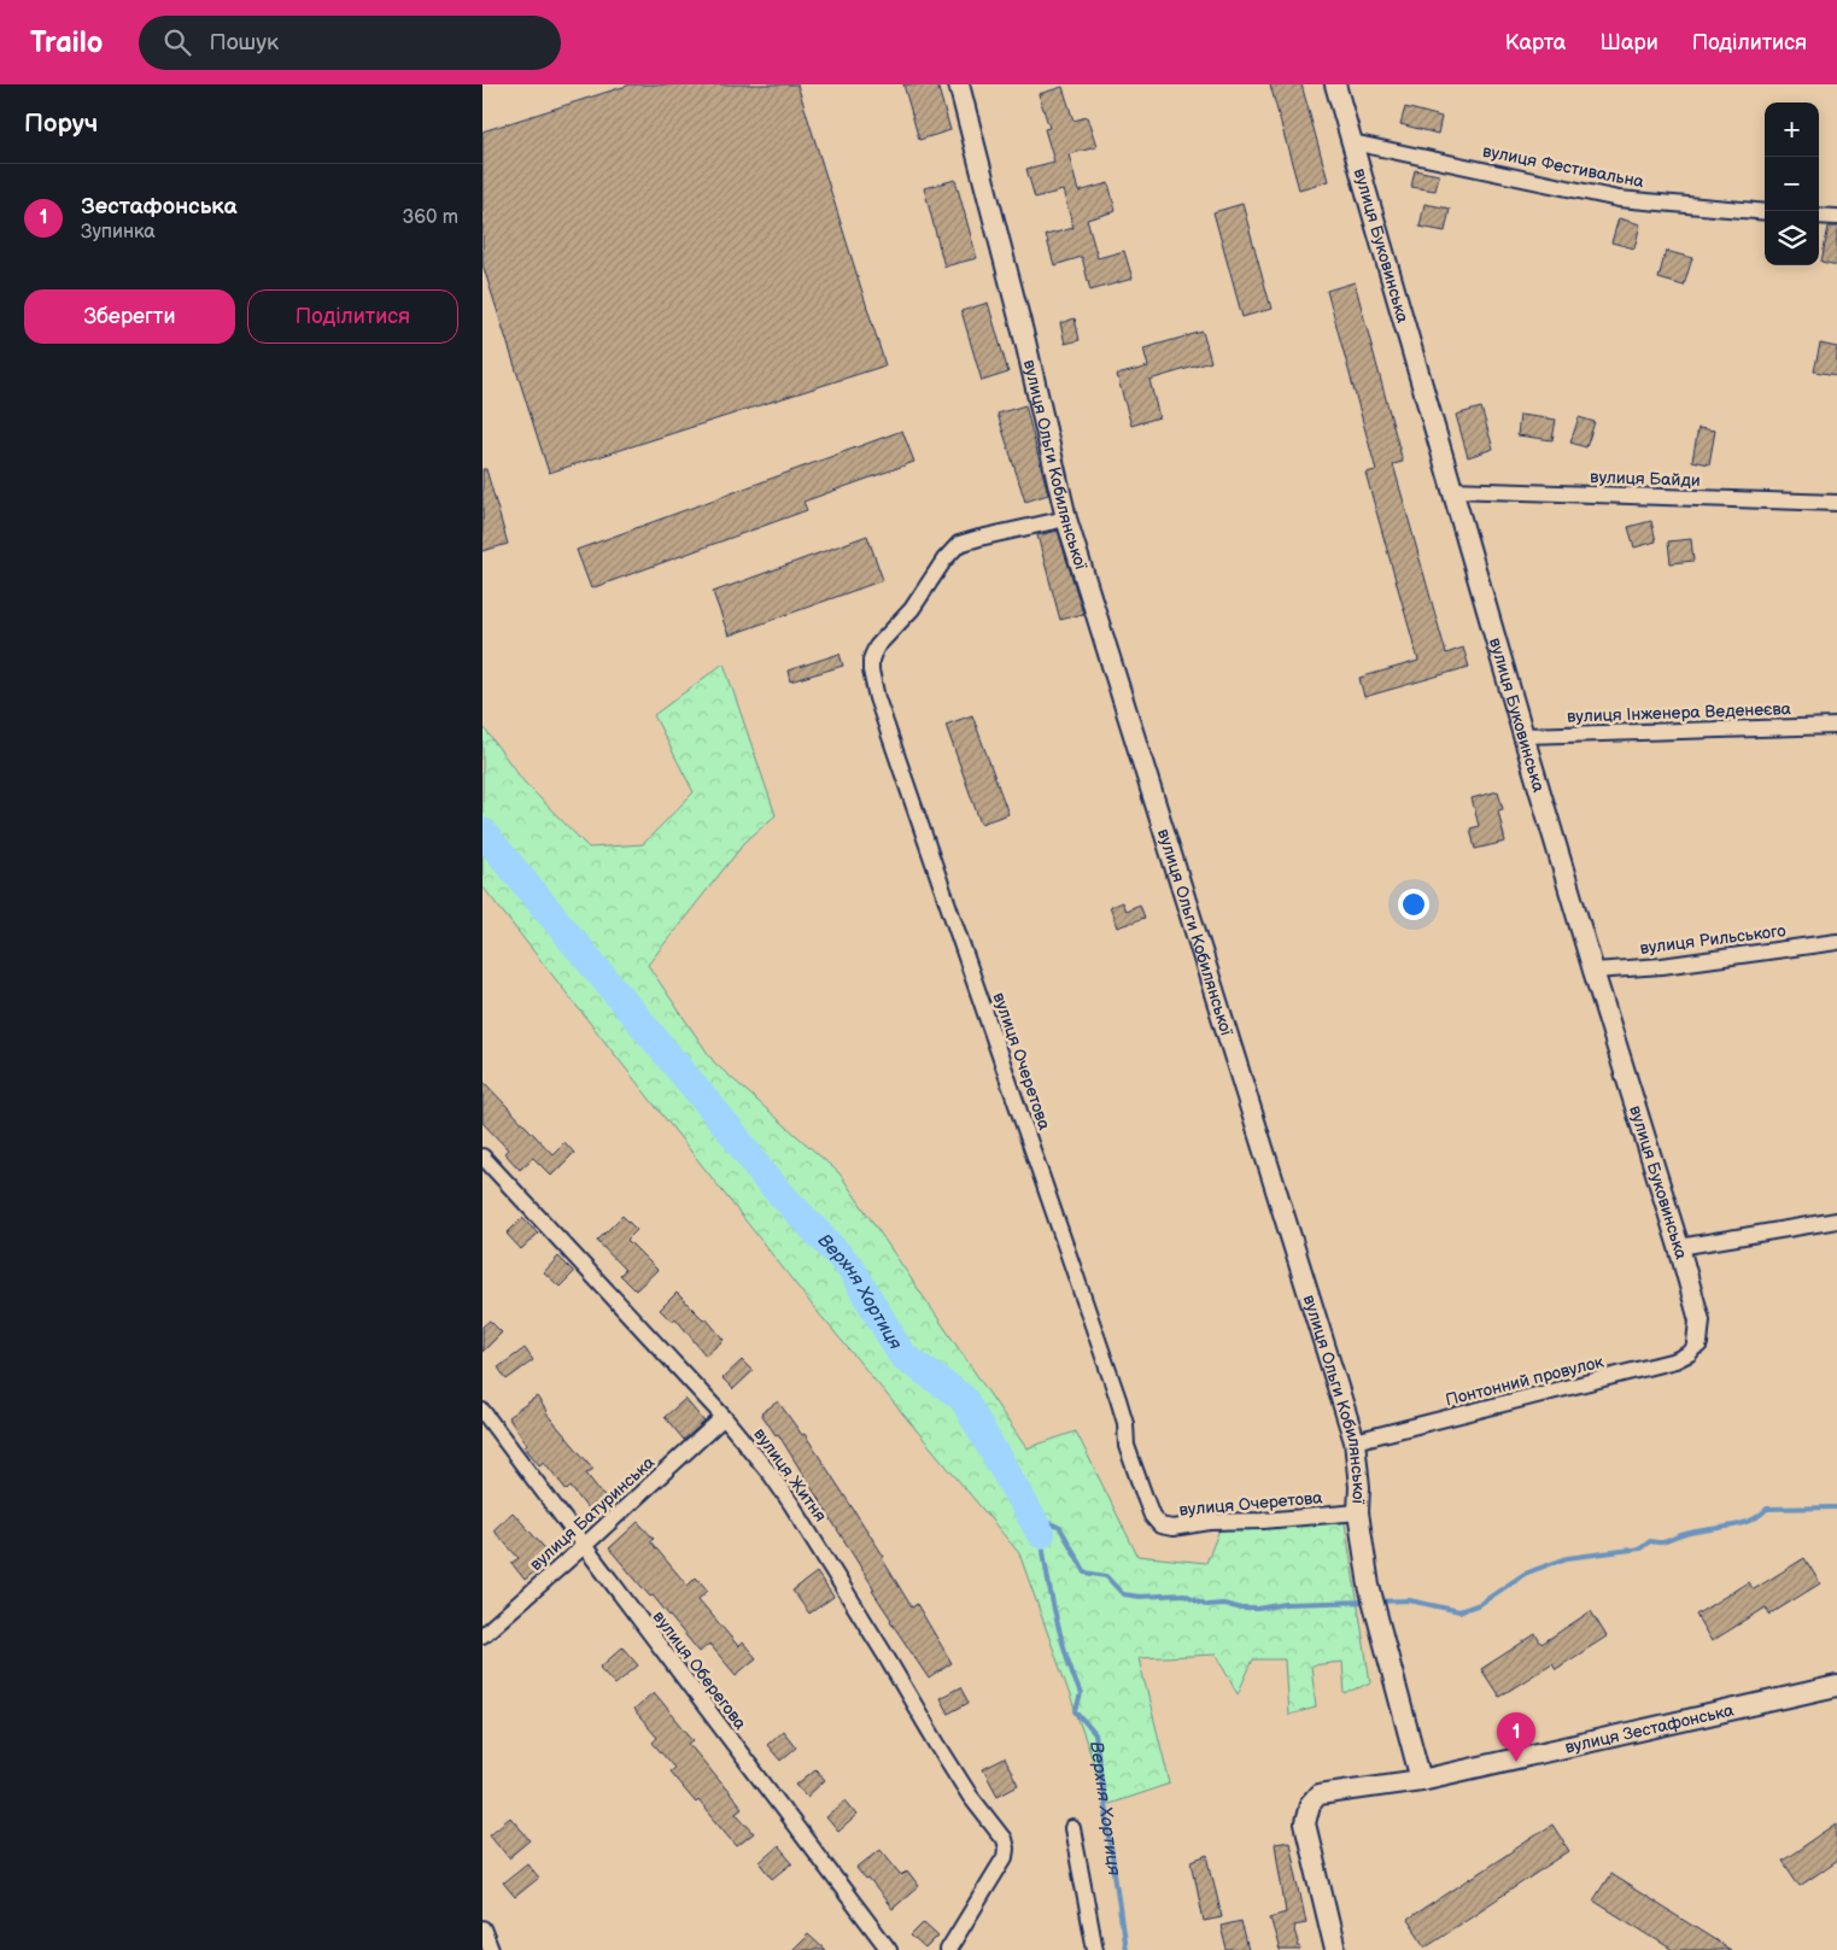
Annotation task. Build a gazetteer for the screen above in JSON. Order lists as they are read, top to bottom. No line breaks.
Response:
{"streets":{"street":["вулиця Фестивальна","вулиця Буковинська","вулиця Ольги Кобилянської","вулиця Байди","вулиця Інженера Веденеєва","вулиця Рильського","вулиця Очеретова","Понтонний провулок","вулиця Житня","вулиця Батуринська","вулиця Оберегова","вулиця Зестафонська"]},"crossings":[["вулиця Фестивальна","вулиця Буковинська"],["вулиця Буковинська","вулиця Байди"],["вулиця Буковинська","вулиця Інженера Веденеєва"],["вулиця Буковинська","вулиця Рильського"],["вулиця Буковинська","Понтонний провулок"],["вулиця Ольги Кобилянської","вулиця Очеретова"],["вулиця Ольги Кобилянської","Понтонний провулок"],["вулиця Ольги Кобилянської","вулиця Зестафонська"],["вулиця Житня","вулиця Батуринська"],["вулиця Батуринська","вулиця Оберегова"]],"water":["Верхня Хортиця"],"page":{"header":"Trailo","search":"Пошук","nav":["Карта","Шари","Поділитися"],"heading":"Поруч","map_buttons":["+","−"],"list":[{"mark":"1","name":"Зестафонська","note":"Зупинка","value":"360 m"}],"buttons":["Зберегти","Поділитися"],"pins":"1"}}
